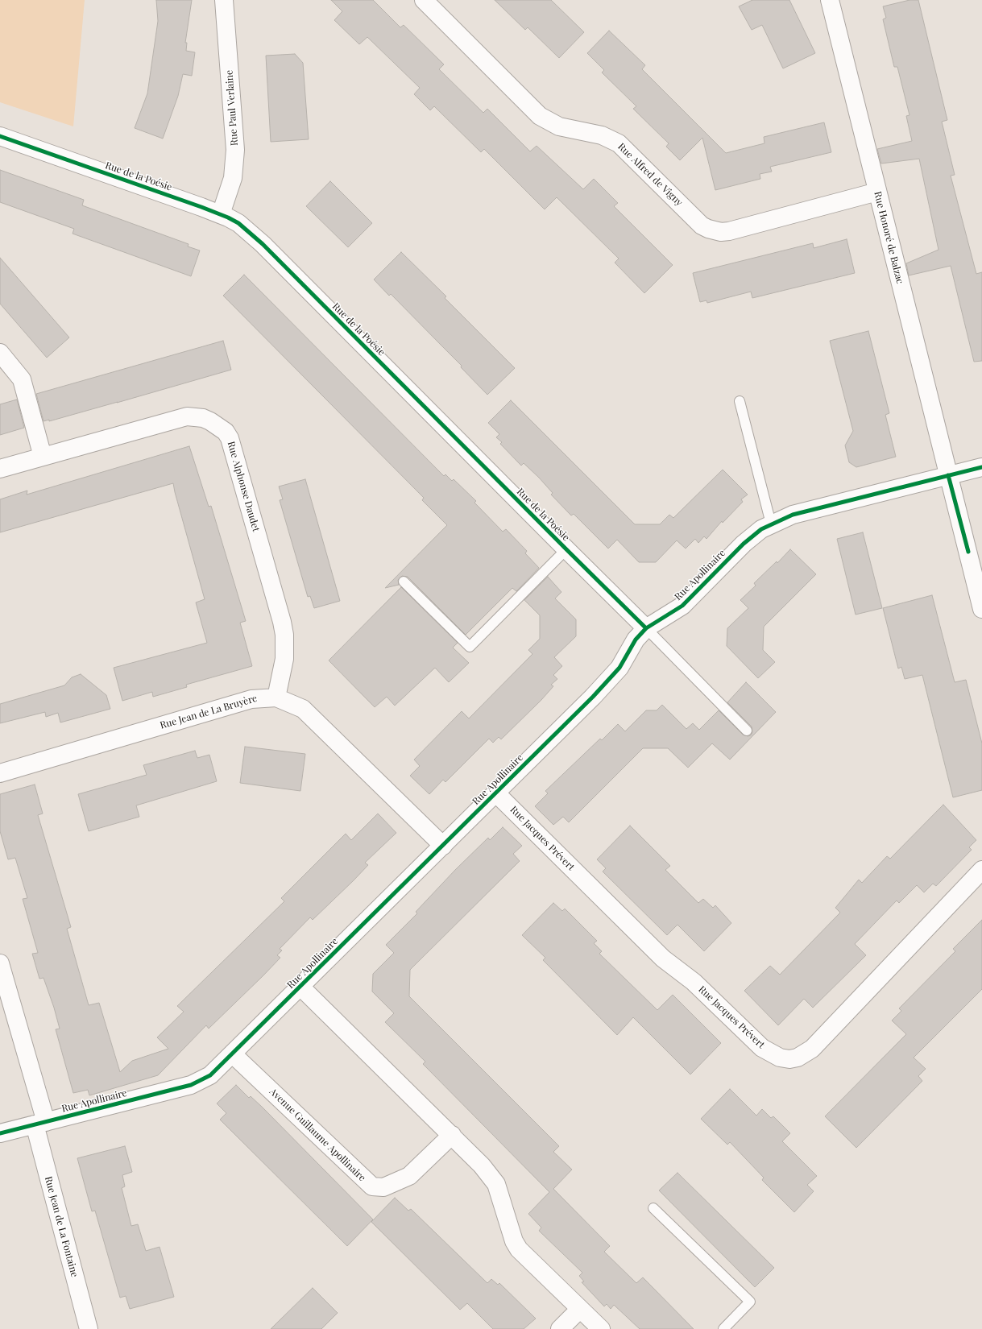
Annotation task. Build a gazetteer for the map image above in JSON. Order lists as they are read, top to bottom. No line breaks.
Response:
{"streets":{"street":["Rue Paul Verlaine","Rue Alfred de Vigny","Rue de la Poésie","Rue Honoré de Balzac","Rue Alphonse Daudet","Rue Apollinaire","Rue Jean de La Bruyère","Rue Jacques Prévert","Avenue Guillaume Apollinaire","Rue Jean de La Fontaine"]},"crossings":[["Rue Paul Verlaine","Rue de la Poésie"],["Rue Alfred de Vigny","Rue Honoré de Balzac"],["Rue de la Poésie","Rue Apollinaire"],["Rue Honoré de Balzac","Rue Apollinaire"],["Rue Alphonse Daudet","Rue Jean de La Bruyère"],["Rue Apollinaire","Rue Jean de La Bruyère"],["Rue Apollinaire","Rue Jacques Prévert"],["Rue Apollinaire","Avenue Guillaume Apollinaire"],["Rue Apollinaire","Rue Jean de La Fontaine"]]}
